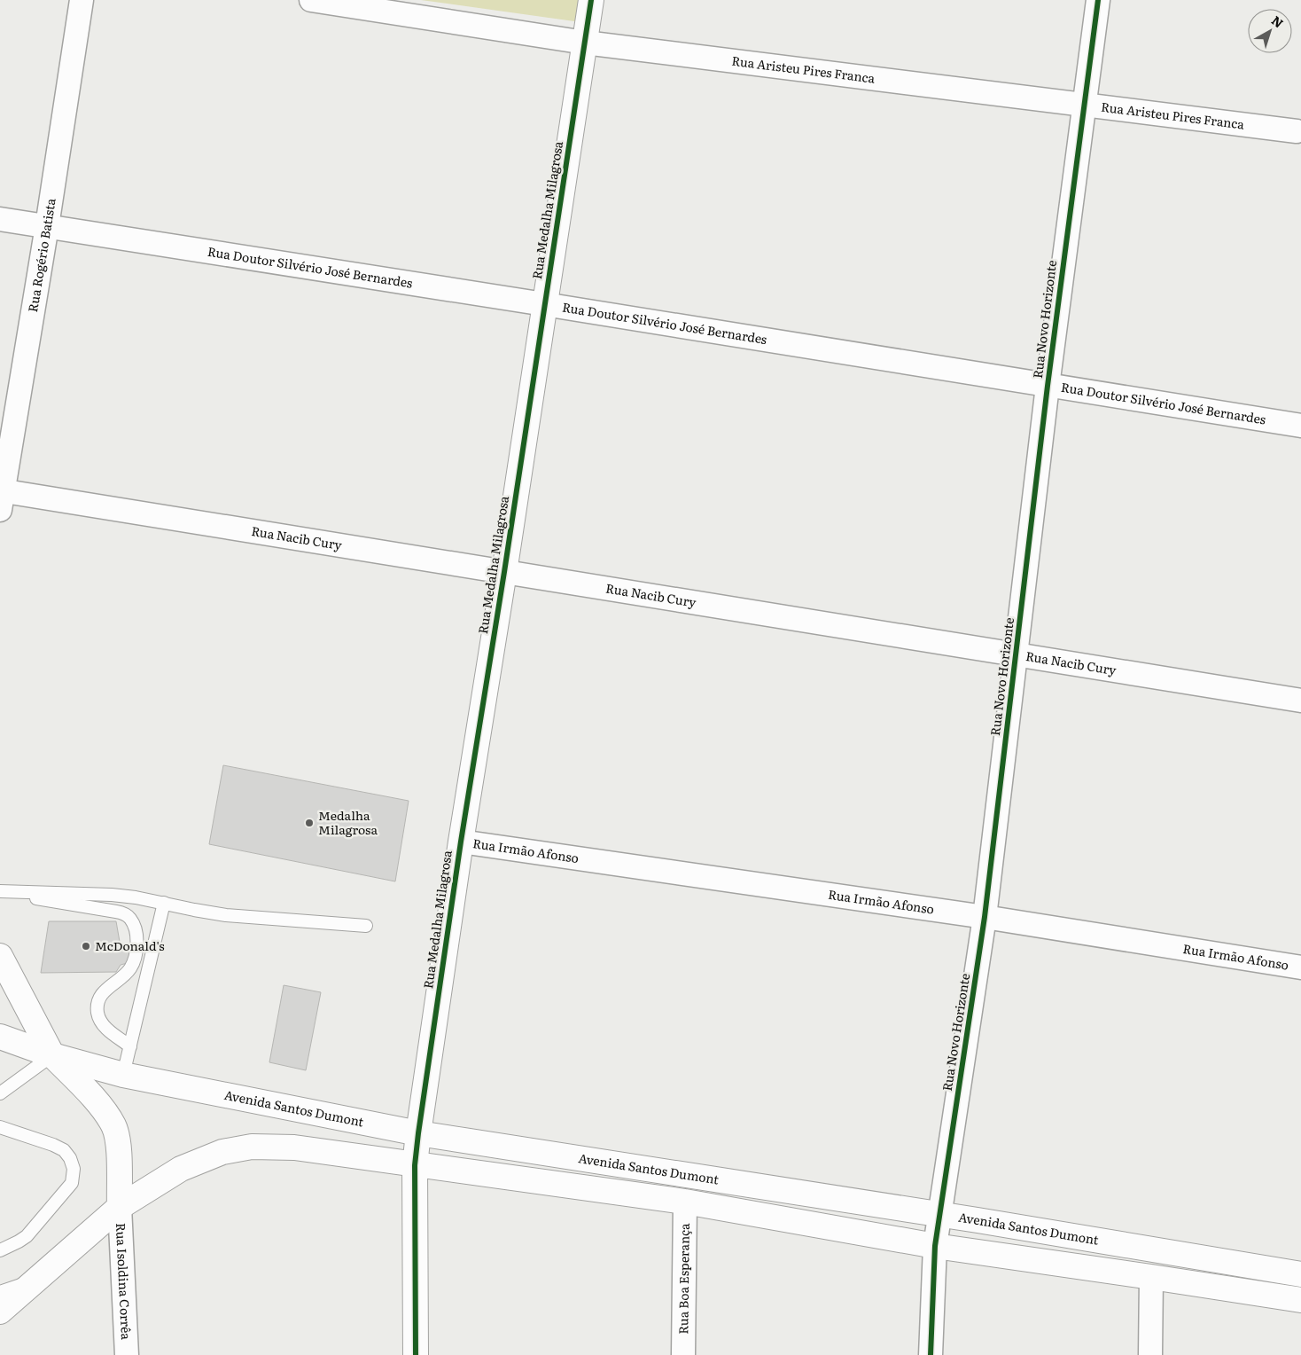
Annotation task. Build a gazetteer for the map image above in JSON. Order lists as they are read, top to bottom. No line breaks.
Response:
{"streets":{"main road":["Rua Medalha Milagrosa","Avenida Santos Dumont"],"street":["Rua Aristeu Pires Franca","Rua Rogério Batista","Rua Doutor Silvério José Bernardes","Rua Novo Horizonte","Rua Nacib Cury","Rua Irmão Afonso","Rua Boa Esperança","Rua Isoldina Corrêa"]},"crossings":[["Rua Aristeu Pires Franca","Rua Medalha Milagrosa"],["Rua Aristeu Pires Franca","Rua Novo Horizonte"],["Rua Medalha Milagrosa","Rua Doutor Silvério José Bernardes"],["Rua Medalha Milagrosa","Rua Nacib Cury"],["Rua Medalha Milagrosa","Rua Irmão Afonso"],["Rua Medalha Milagrosa","Avenida Santos Dumont"],["Rua Rogério Batista","Rua Doutor Silvério José Bernardes"],["Rua Rogério Batista","Rua Nacib Cury"],["Rua Doutor Silvério José Bernardes","Rua Novo Horizonte"],["Rua Novo Horizonte","Rua Nacib Cury"],["Rua Novo Horizonte","Rua Irmão Afonso"],["Rua Novo Horizonte","Avenida Santos Dumont"]],"places":["Medalha Milagrosa","McDonald's"],"north":"top right"}
